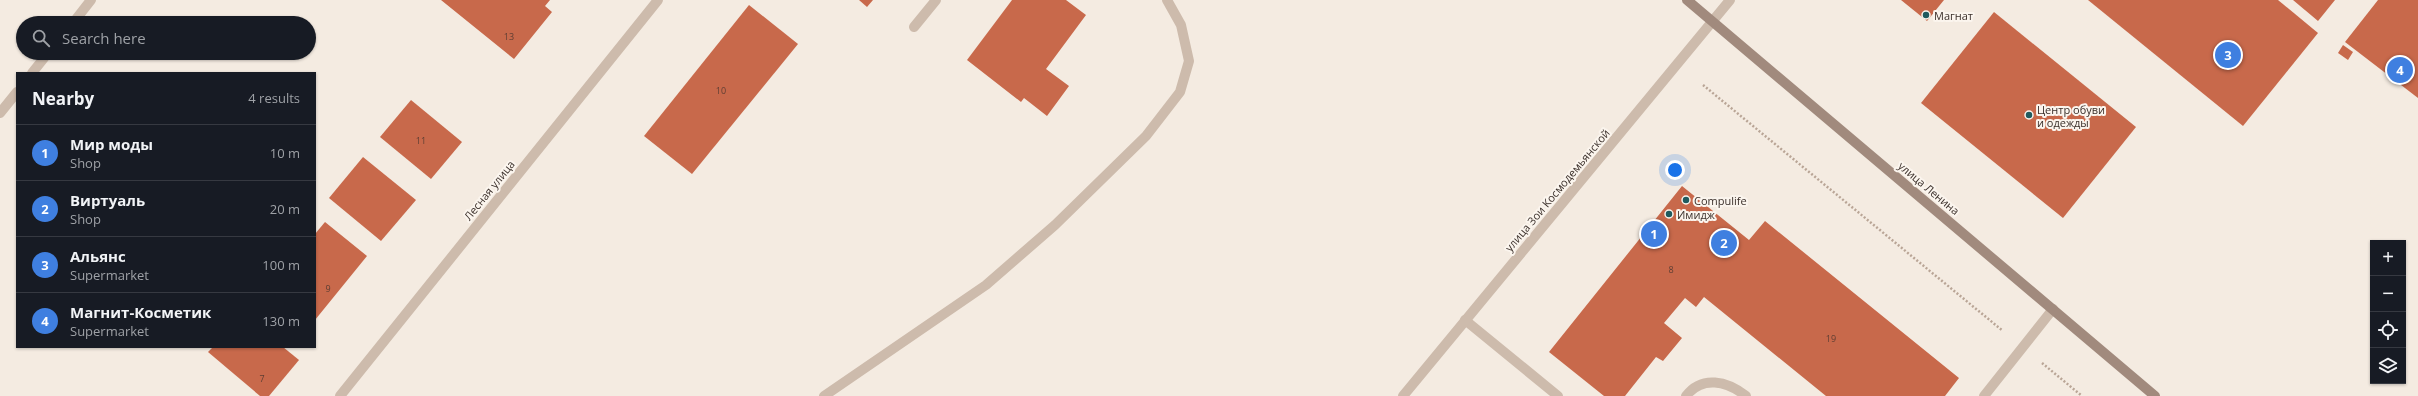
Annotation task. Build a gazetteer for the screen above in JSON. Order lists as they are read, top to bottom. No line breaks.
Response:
{"streets":{"main road":["улица Ленина"],"street":["Лесная улица","улица Зои Космодемьянской"]},"crossings":[["улица Ленина","улица Зои Космодемьянской"]],"places":["Магнат","Центр обуви и одежды","Compulife","Имидж"],"house_numbers":["13","10","11","8","9","19","7"],"page":{"search":"Search here","pins":["3","4","1","2"],"heading":["Nearby","4 results"],"list":[{"mark":"1","name":"Мир моды","note":"Shop","value":"10 m"},{"mark":"2","name":"Виртуаль","note":"Shop","value":"20 m"},{"mark":"3","name":"Альянс","note":"Supermarket","value":"100 m"},{"mark":"4","name":"Магнит-Косметик","note":"Supermarket","value":"130 m"}],"map_buttons":["+","−"]}}
